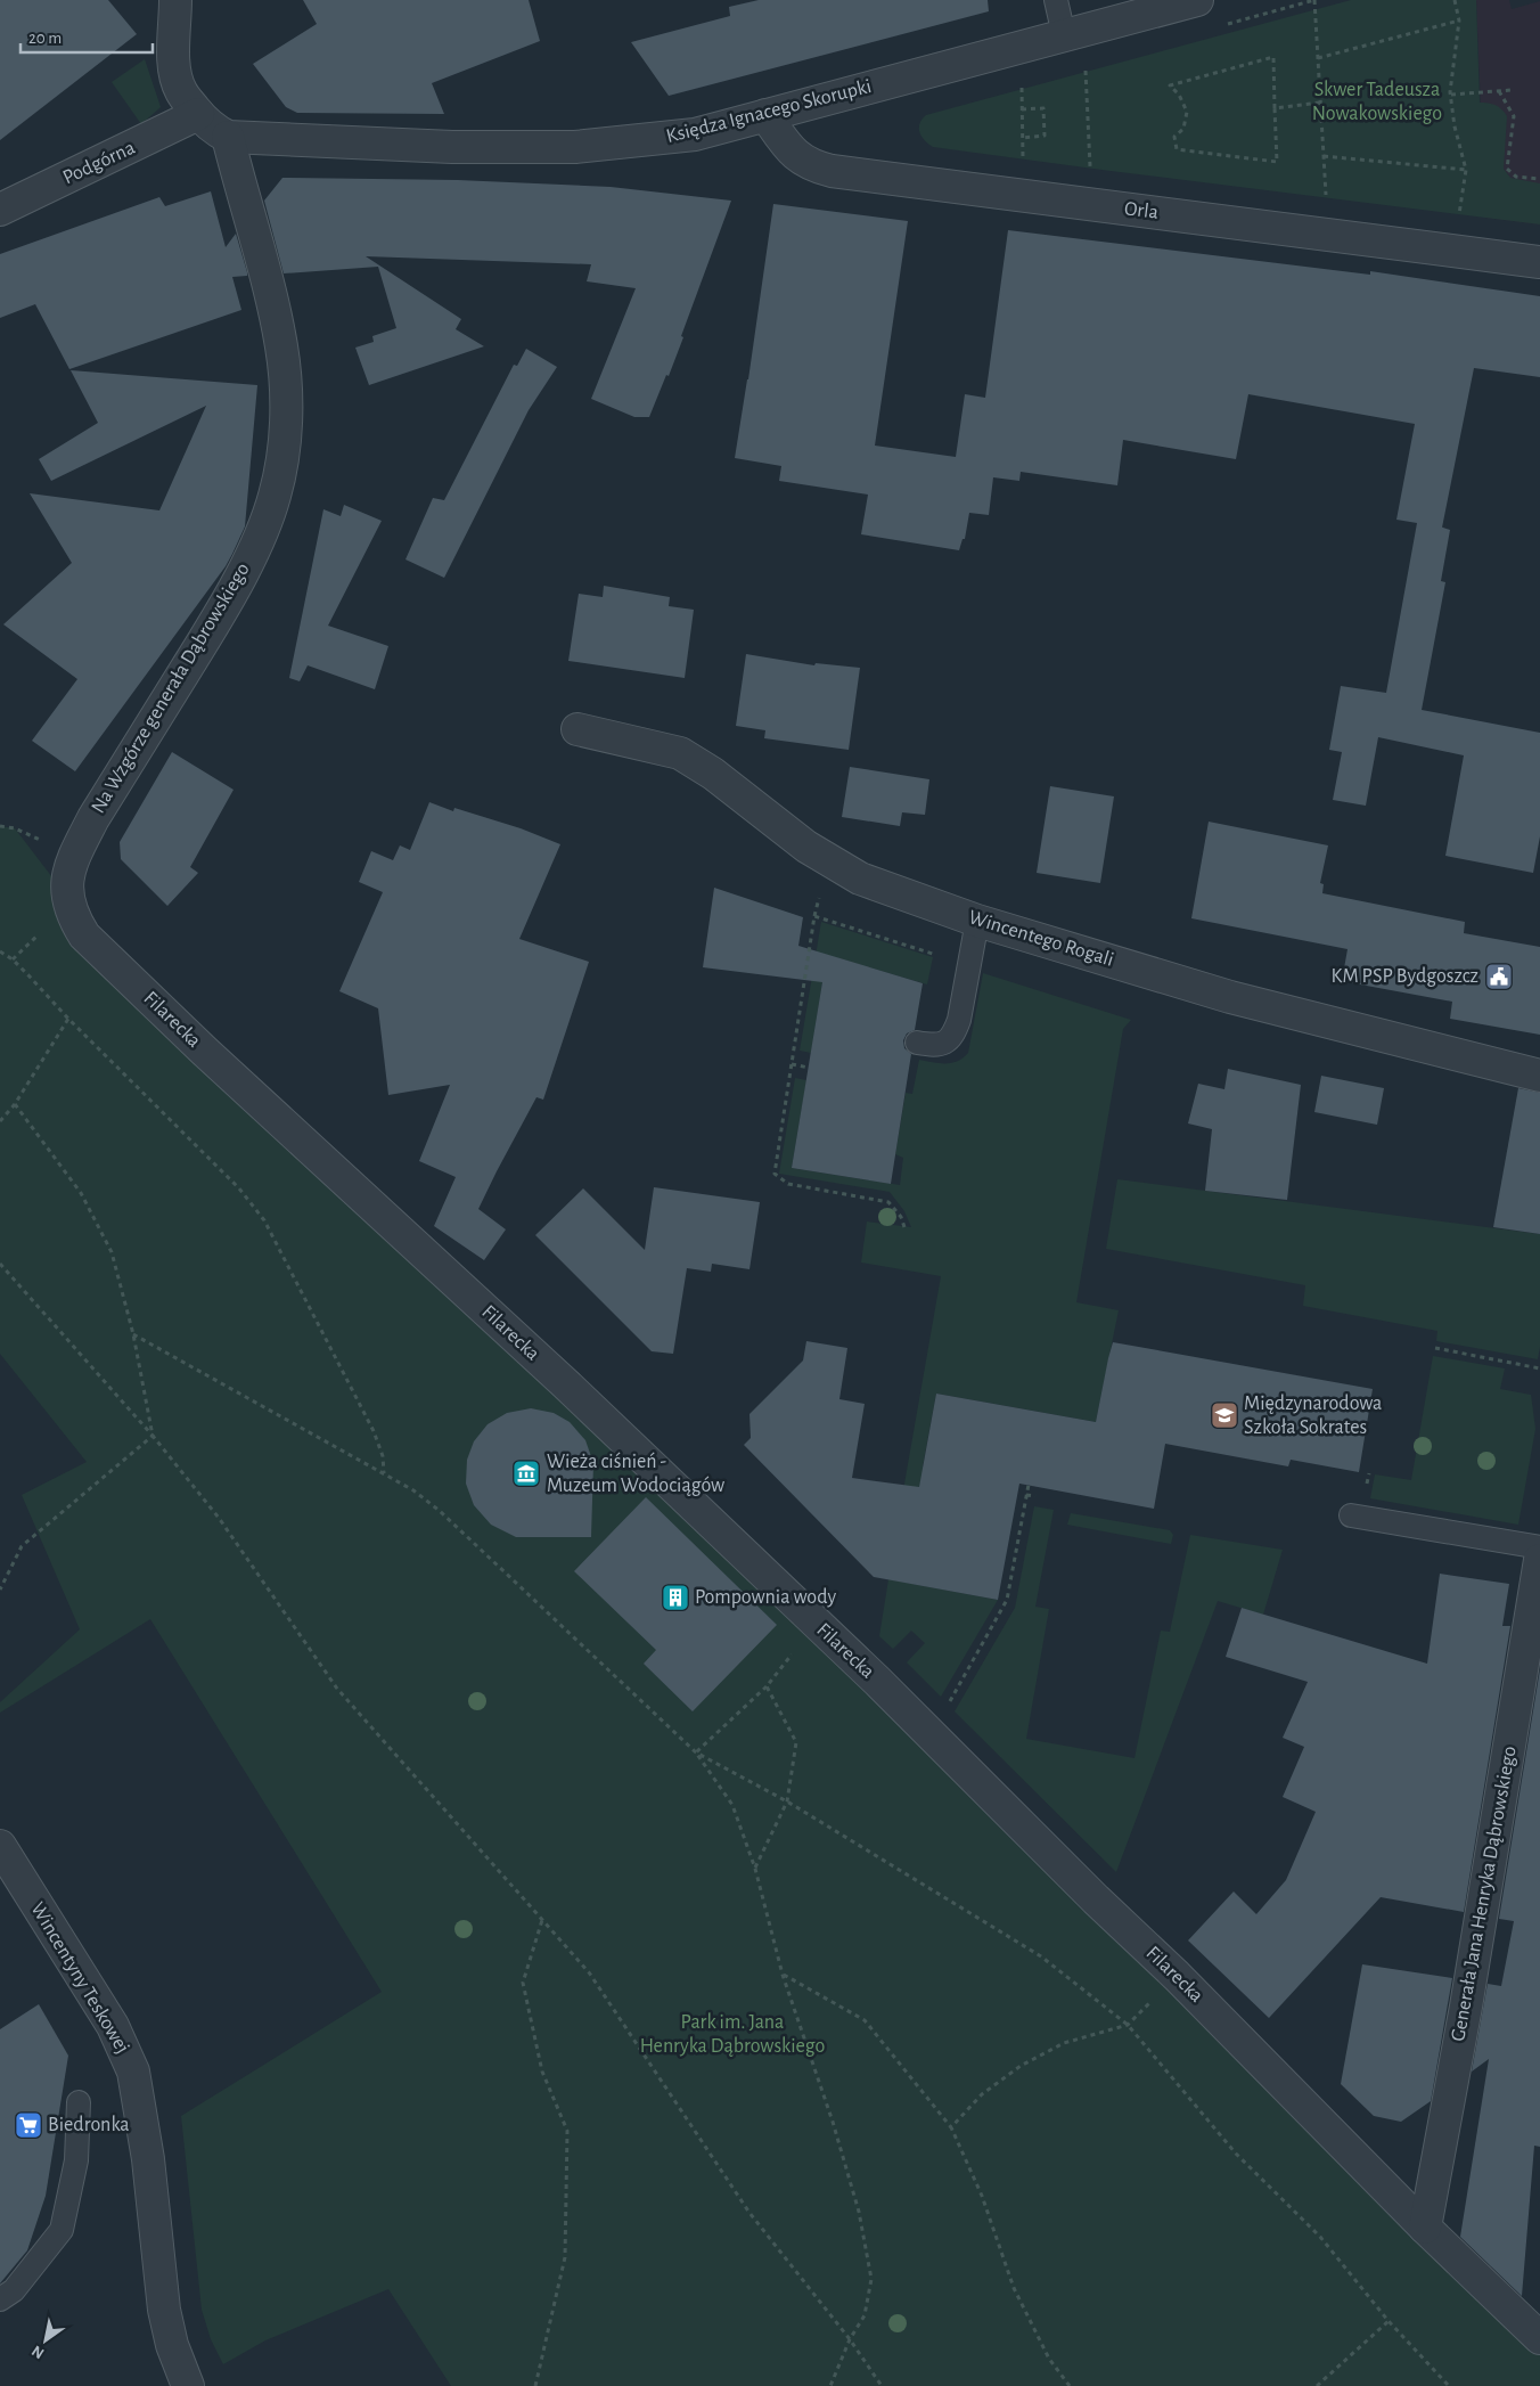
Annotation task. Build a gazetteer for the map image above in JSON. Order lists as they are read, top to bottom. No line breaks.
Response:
{"streets":{"street":["Księdza Ignacego Skorupki","Podgórna","Orla","Na Wzgórze generała Dąbrowskiego","Wincentego Rogali","Filarecka","Generała Jana Henryka Dąbrowskiego","Wincentyny Teskowej"]},"crossings":[["Księdza Ignacego Skorupki","Orla"],["Księdza Ignacego Skorupki","Na Wzgórze generała Dąbrowskiego"],["Na Wzgórze generała Dąbrowskiego","Filarecka"],["Filarecka","Generała Jana Henryka Dąbrowskiego"]],"parks":["Skwer Tadeusza Nowakowskiego","Park im. Jana Henryka Dąbrowskiego"],"places":{"public building":["KM PSP Bydgoszcz"],"school or university":["Międzynarodowa Szkoła Sokrates"],"museum":["Wieża ciśnień - Muzeum Wodociągów"],"building":["Pompownia wody"],"supermarket":["Biedronka"]},"scale_bar":"20 m","north":"bottom left"}
